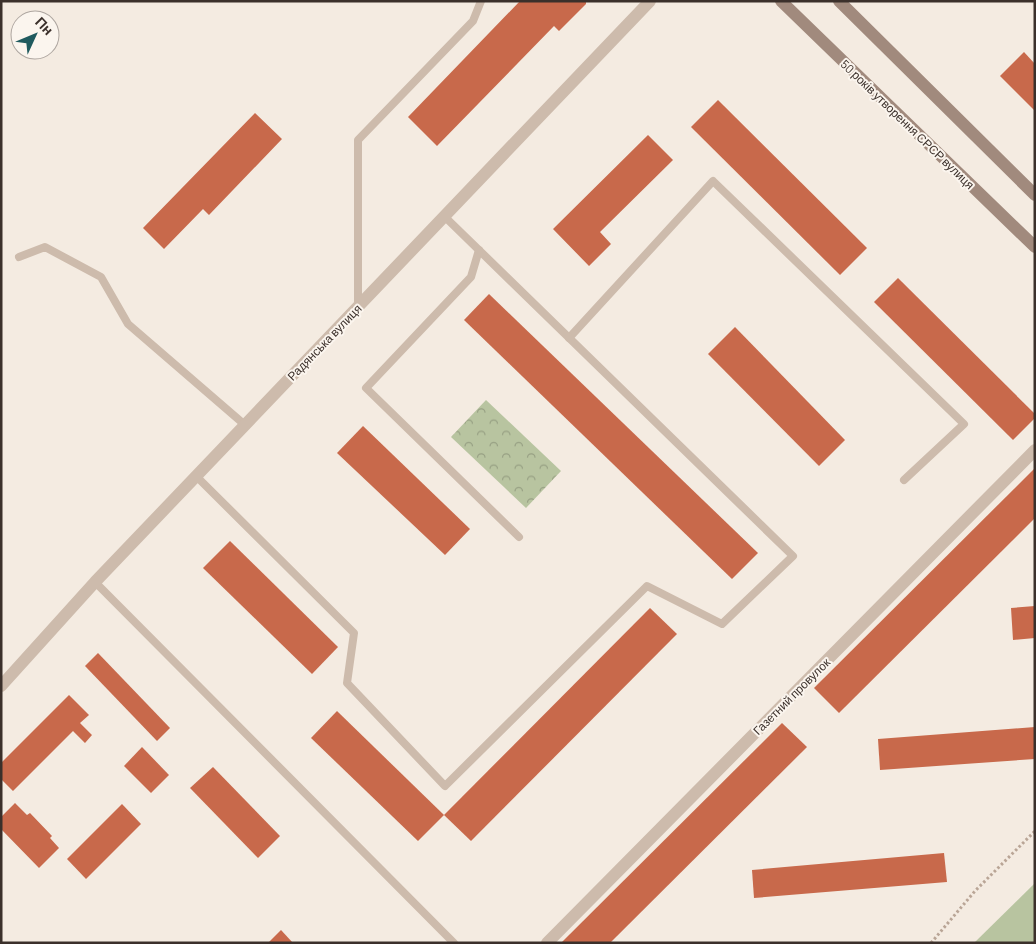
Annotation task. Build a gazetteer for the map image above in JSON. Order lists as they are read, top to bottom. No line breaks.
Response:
{"streets":{"main road":["50 років утворення СРСР вулиця"],"street":["Радянська вулиця","Газетний провулок"]},"north":"top right"}
